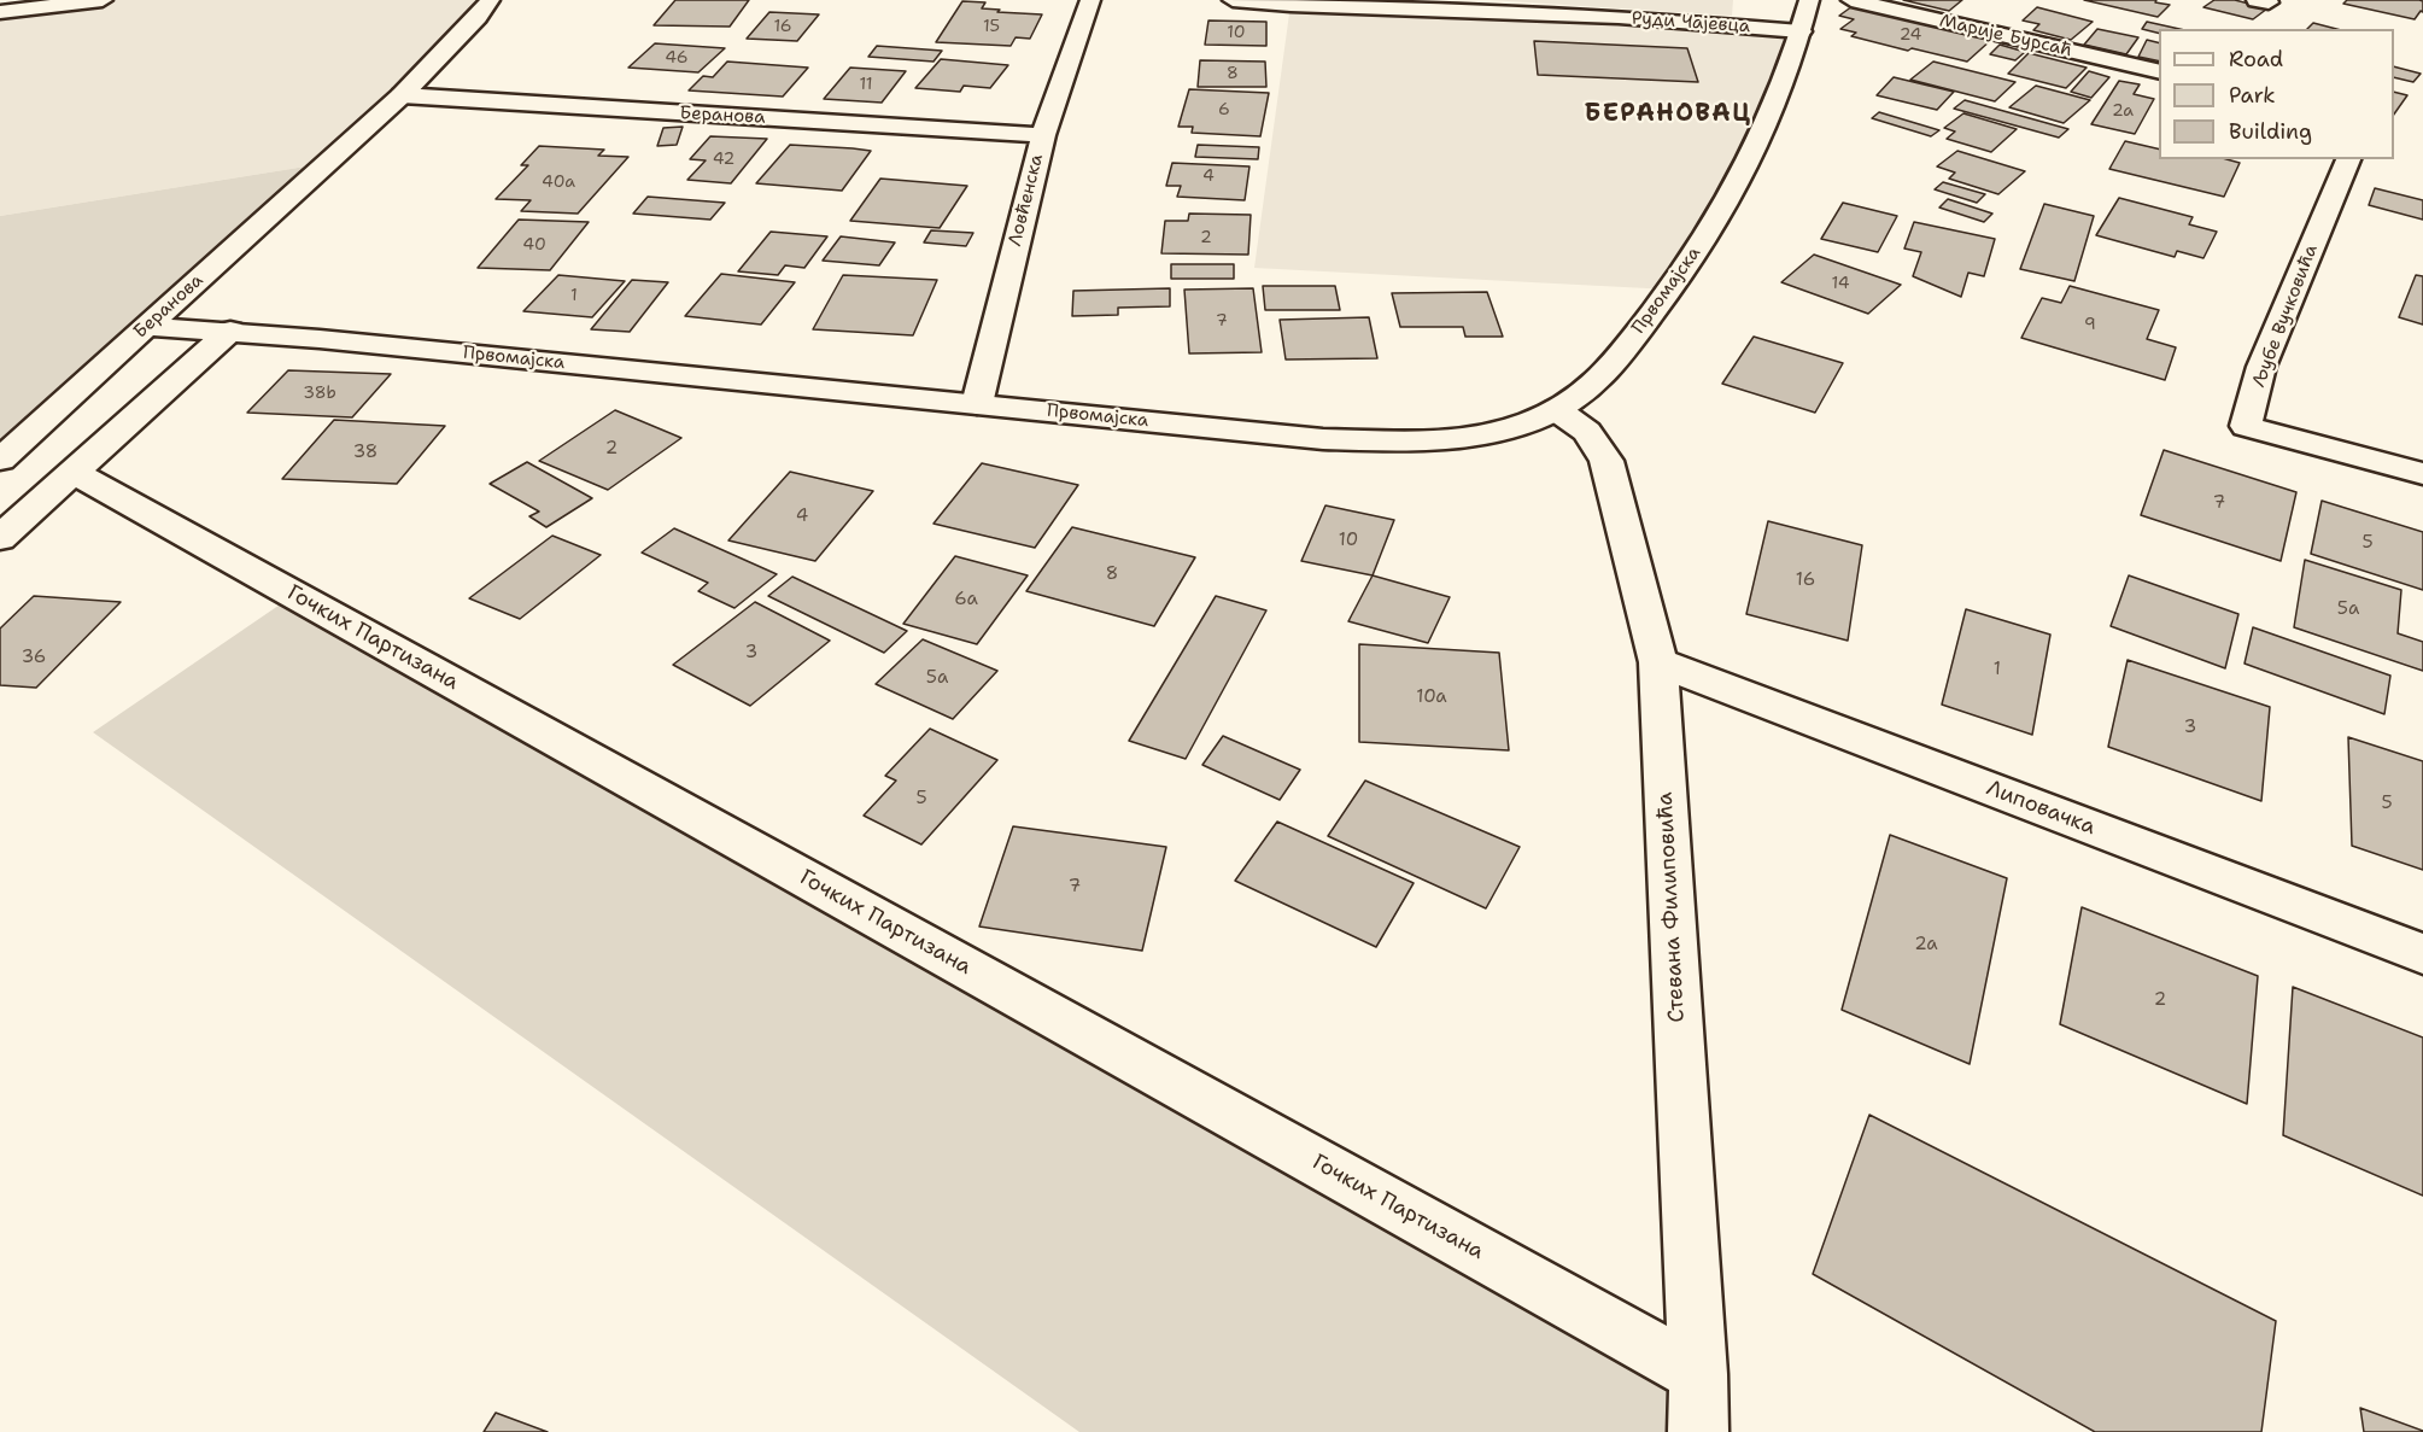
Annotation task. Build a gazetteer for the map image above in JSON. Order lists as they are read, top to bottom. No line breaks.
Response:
{"streets":{"street":["Руди Чајевца","Марије Бурсаћ","Беранова","Ловћенска","Првомајска","Љубе Вучковића","Гочких Партизана","Липовачка","Стевана Филиповића"]},"crossings":[["Руди Чајевца","Првомајска"],["Беранова","Ловћенска"],["Беранова","Првомајска"],["Ловћенска","Првомајска"],["Првомајска","Стевана Филиповића"],["Гочких Партизана","Стевана Филиповића"],["Липовачка","Стевана Филиповића"]],"districts":["БЕРАНОВАЦ"],"house_numbers":["16","15","10","24","46","8","11","6","2a","42","4","40a","2","40","14","1","7","9","38b","2","38","7","4","10","5","8","16","6a","5a","3","36","1","5a","10a","3","5","5","7","2a","2"],"legend":["Road","Park","Building"]}
